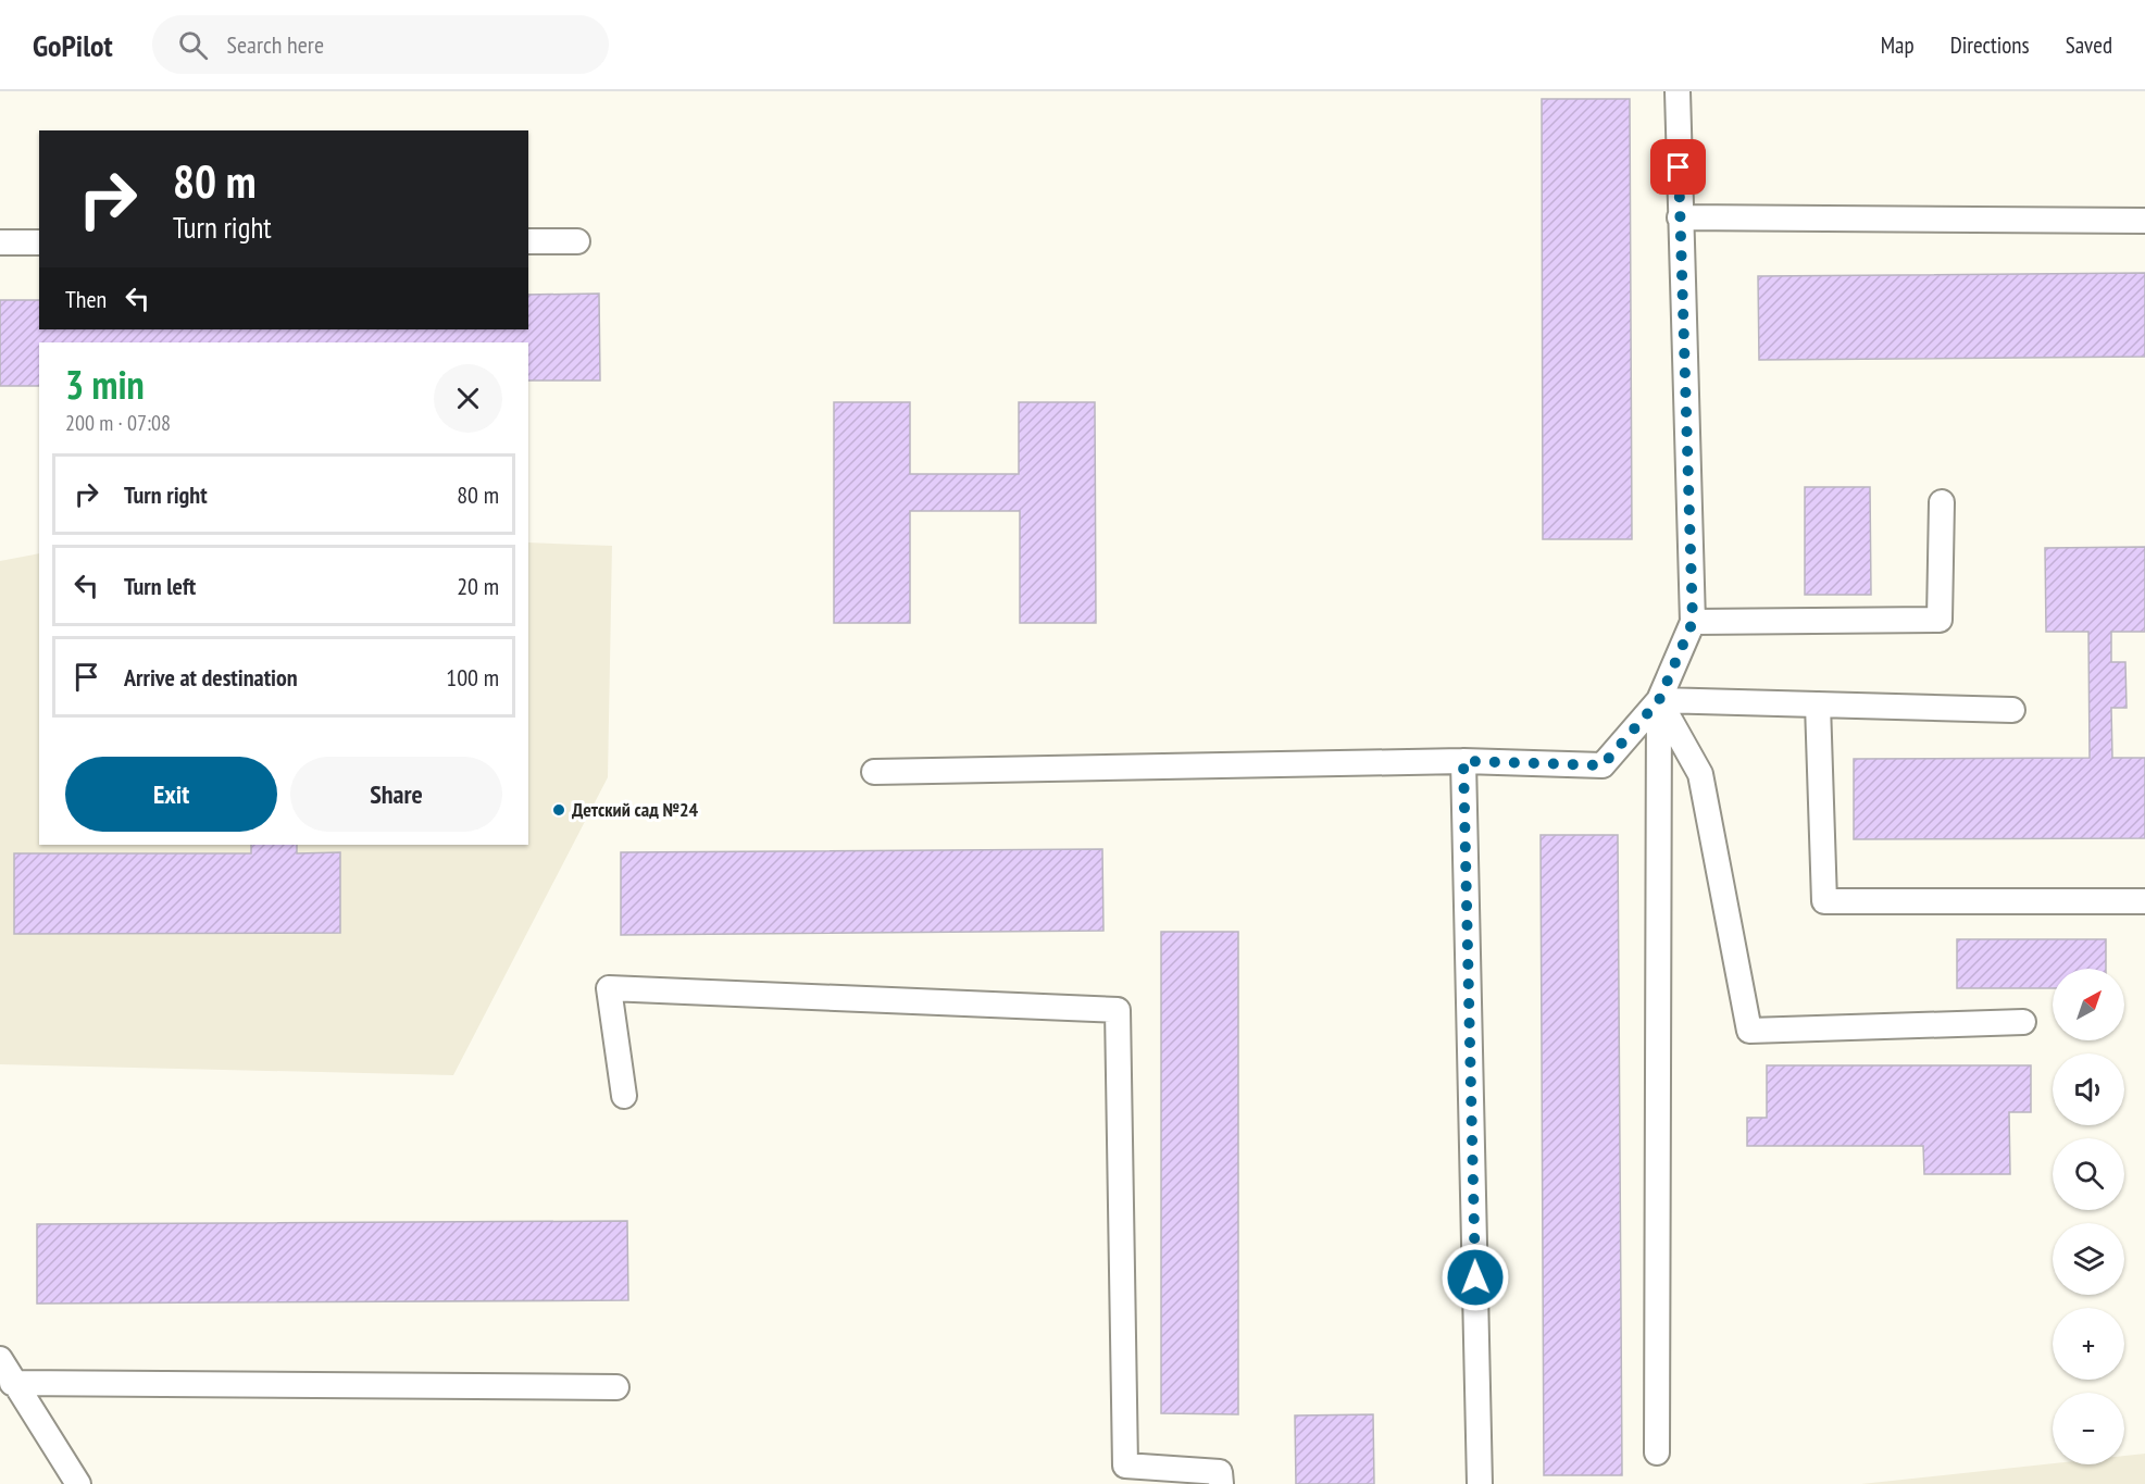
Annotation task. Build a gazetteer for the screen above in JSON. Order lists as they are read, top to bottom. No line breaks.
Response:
{"places":["Детский сад №24"],"north":"top right","page":{"header":"GoPilot","search":"Search here","nav":["Map","Directions","Saved"],"turn":["80 m","Turn right"],"then":"Then","heading":["3 min","200 m · 07:08"],"list":[{"name":"Turn right","value":"80 m"},{"name":"Turn left","value":"20 m"},{"name":"Arrive at destination","value":"100 m"}],"buttons":["Exit","Share"],"map_buttons":["+","−"]}}
